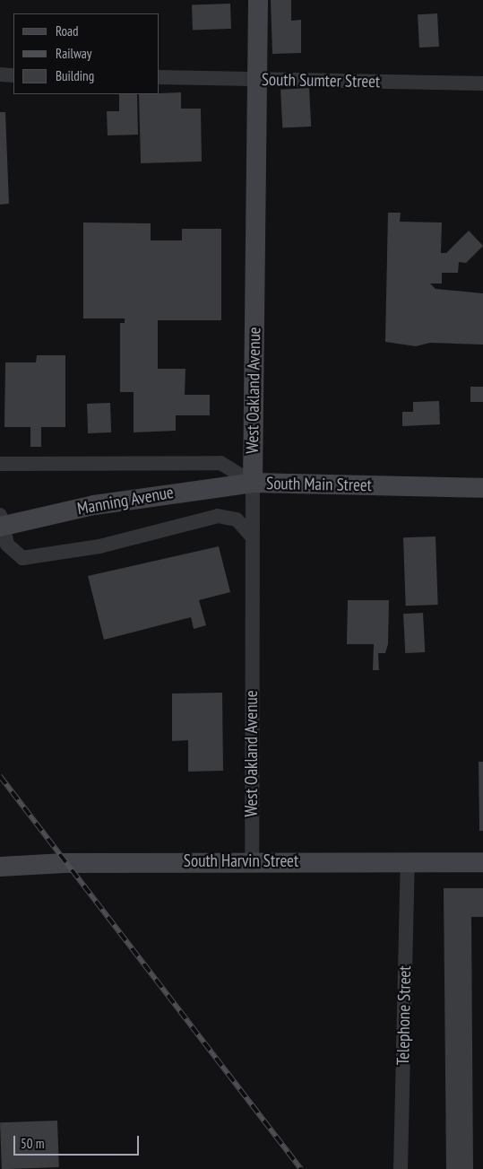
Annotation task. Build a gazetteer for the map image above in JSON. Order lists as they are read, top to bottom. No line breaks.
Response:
{"streets":{"street":["South Sumter Street","West Oakland Avenue","South Main Street","Manning Avenue","South Harvin Street","Telephone Street"]},"crossings":[["South Sumter Street","West Oakland Avenue"],["West Oakland Avenue","South Main Street"],["West Oakland Avenue","Manning Avenue"],["West Oakland Avenue","South Harvin Street"],["South Main Street","Manning Avenue"],["South Harvin Street","Telephone Street"]],"legend":["Road","Railway","Building"],"scale_bar":"50 m"}
